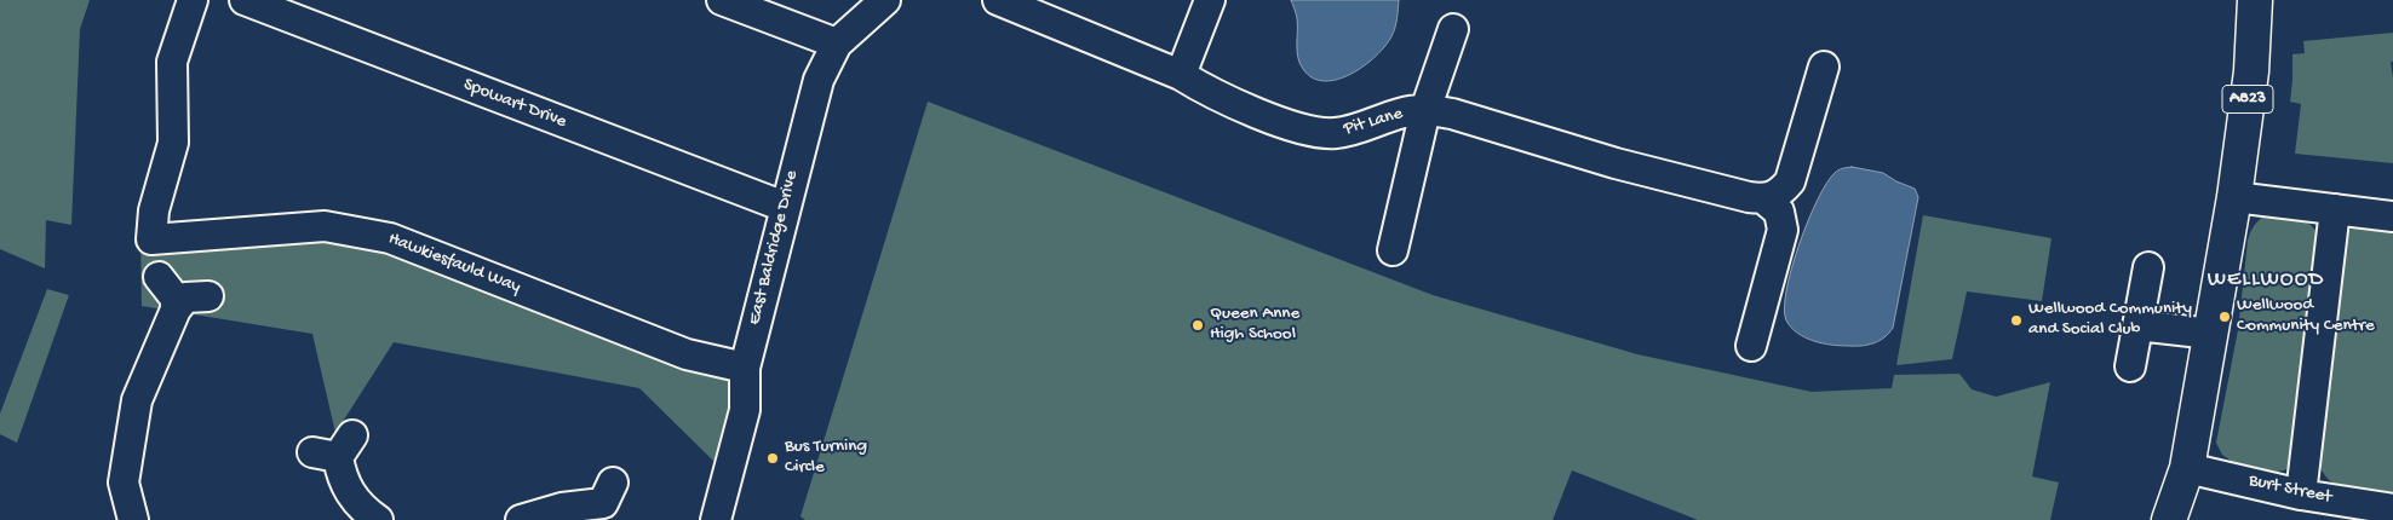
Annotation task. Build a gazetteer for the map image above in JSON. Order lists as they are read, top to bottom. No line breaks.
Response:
{"streets":{"main road":["A823"],"street":["Spowart Drive","Pit Lane","East Baldridge Drive","Hawkiesfauld Way","Burt Street"]},"crossings":[["A823","Burt Street"],["Spowart Drive","East Baldridge Drive"],["East Baldridge Drive","Hawkiesfauld Way"]],"districts":["WELLWOOD"],"places":["Wellwood Community Centre","Wellwood Community and Social Club","Queen Anne High School","Bus Turning Circle"]}
